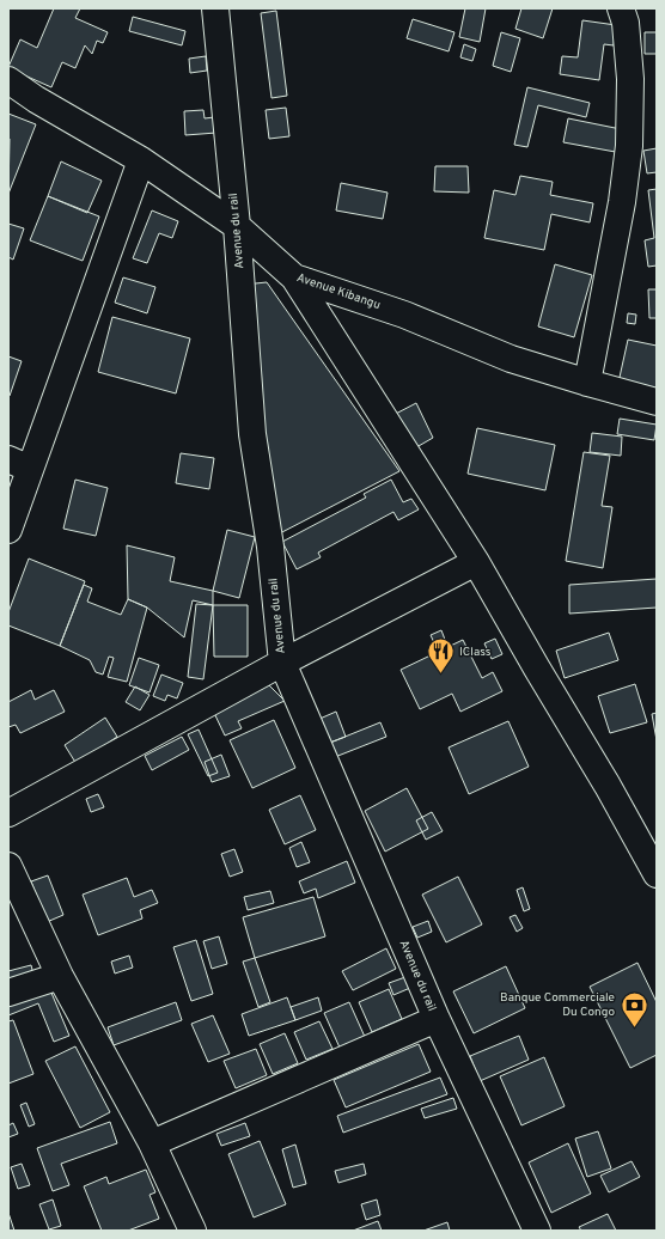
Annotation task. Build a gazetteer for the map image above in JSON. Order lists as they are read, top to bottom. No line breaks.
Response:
{"streets":{"street":["Avenue du rail","Avenue Kibangu"]},"crossings":[["Avenue du rail","Avenue Kibangu"]],"places":{"restaurant":["IClass"],"bank":["Banque Commerciale Du Congo"]}}
